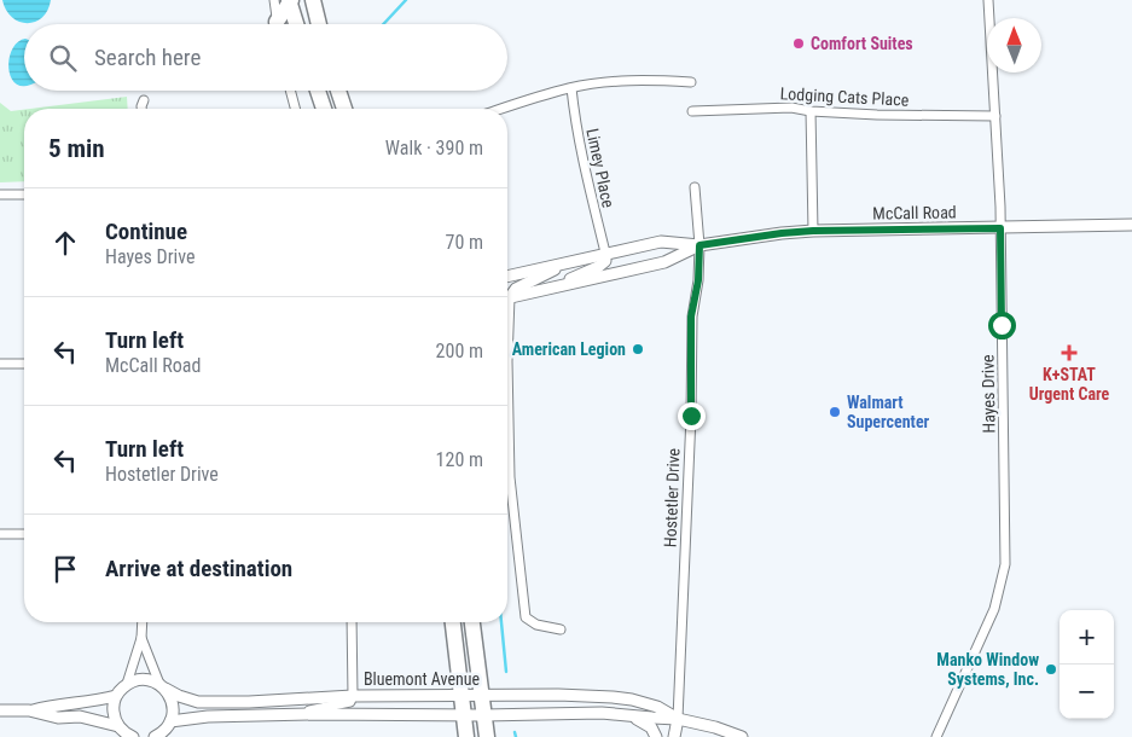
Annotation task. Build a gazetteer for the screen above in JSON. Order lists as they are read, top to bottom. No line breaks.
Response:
{"streets":{"main road":["McCall Road","Hostetler Drive","Bluemont Avenue"],"street":["Lodging Cats Place","Limey Place","Hayes Drive"]},"crossings":[["Lodging Cats Place","Hayes Drive"],["Limey Place","McCall Road"],["McCall Road","Hayes Drive"],["McCall Road","Hostetler Drive"],["Hostetler Drive","Bluemont Avenue"]],"places":{"other":["Comfort Suites","American Legion","Walmart Supercenter","Manko Window Systems, Inc."],"health":["K+STAT Urgent Care"]},"north":"top","page":{"search":"Search here","heading":["5 min","Walk · 390 m"],"list":[["Continue","Hayes Drive","70 m"],["Turn left","McCall Road","200 m"],["Turn left","Hostetler Drive","120 m"],"Arrive at destination"],"map_buttons":["+","−"]}}
